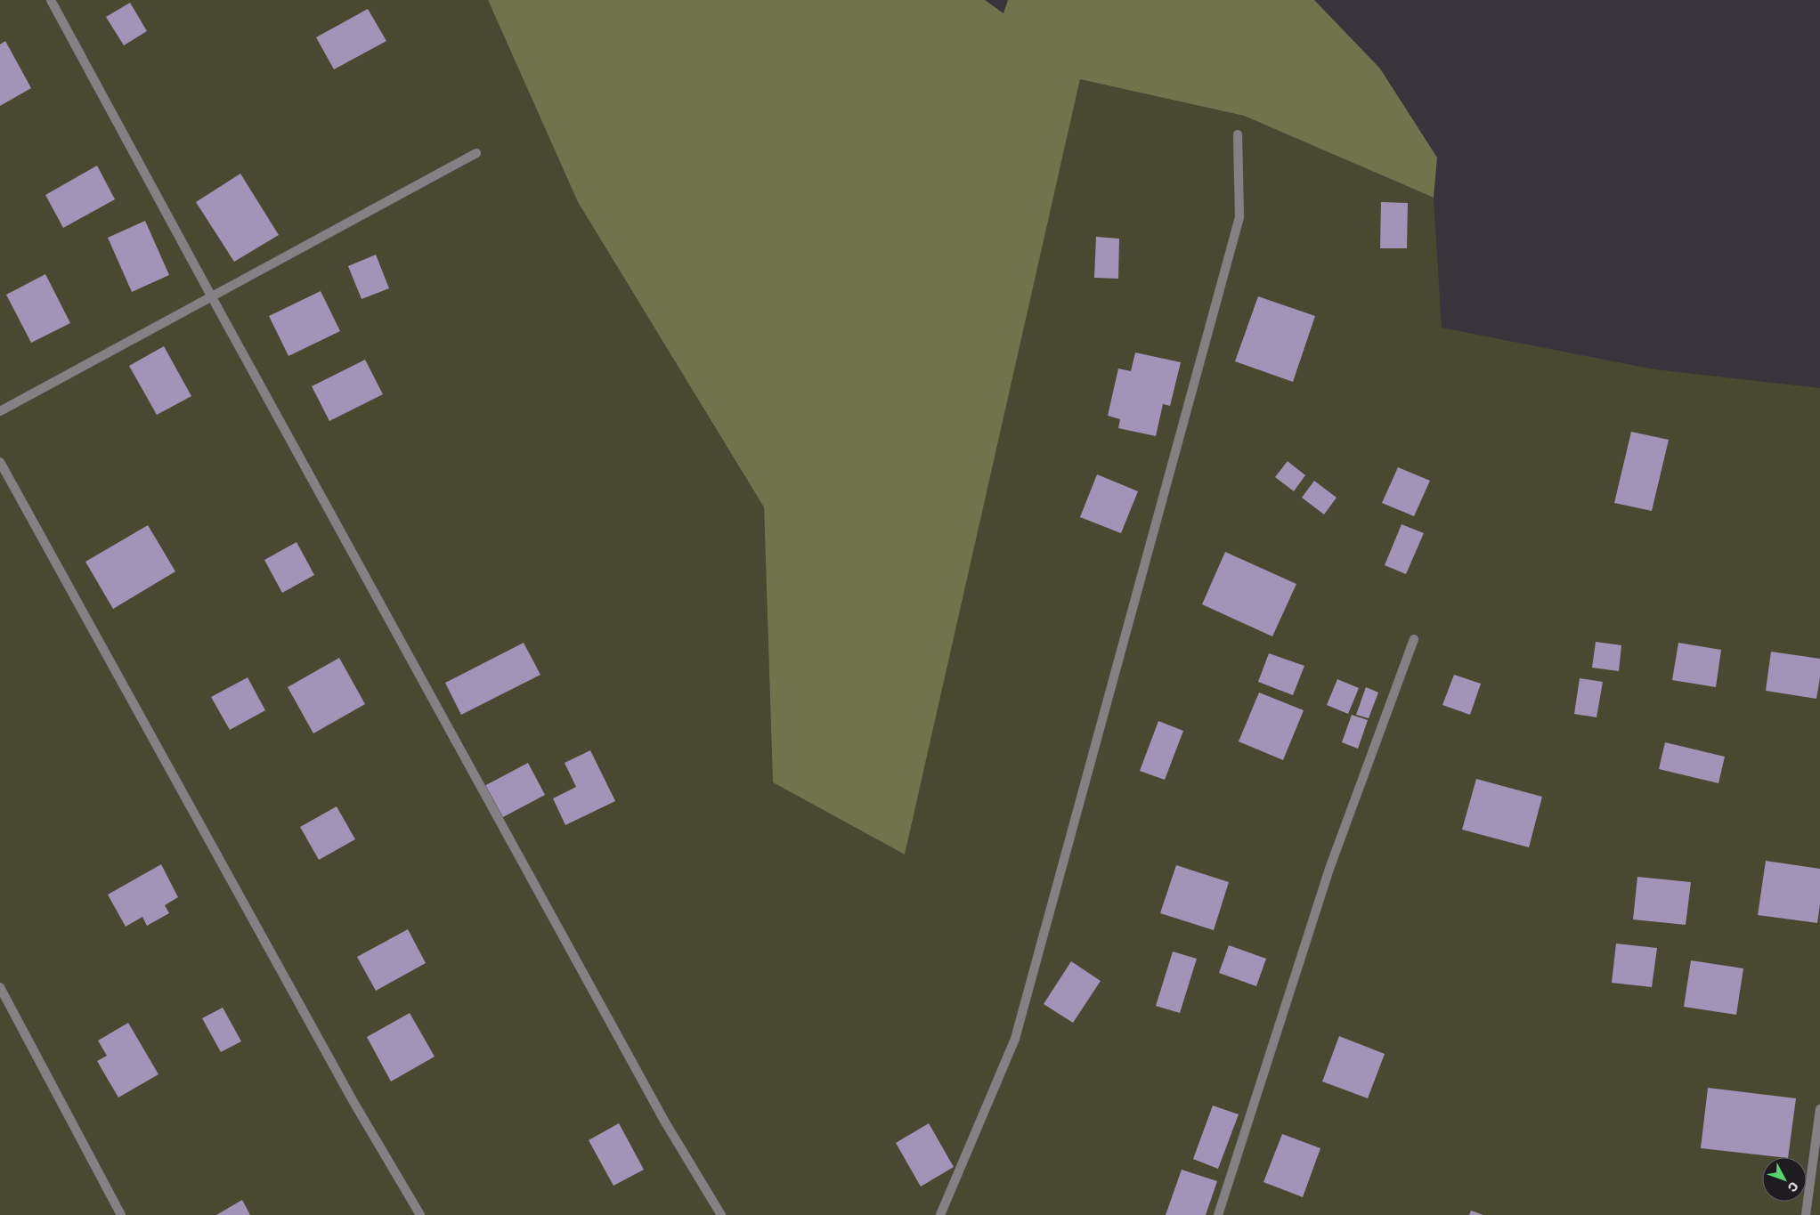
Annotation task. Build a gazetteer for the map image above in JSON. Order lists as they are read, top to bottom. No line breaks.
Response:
{"north":"bottom right"}
